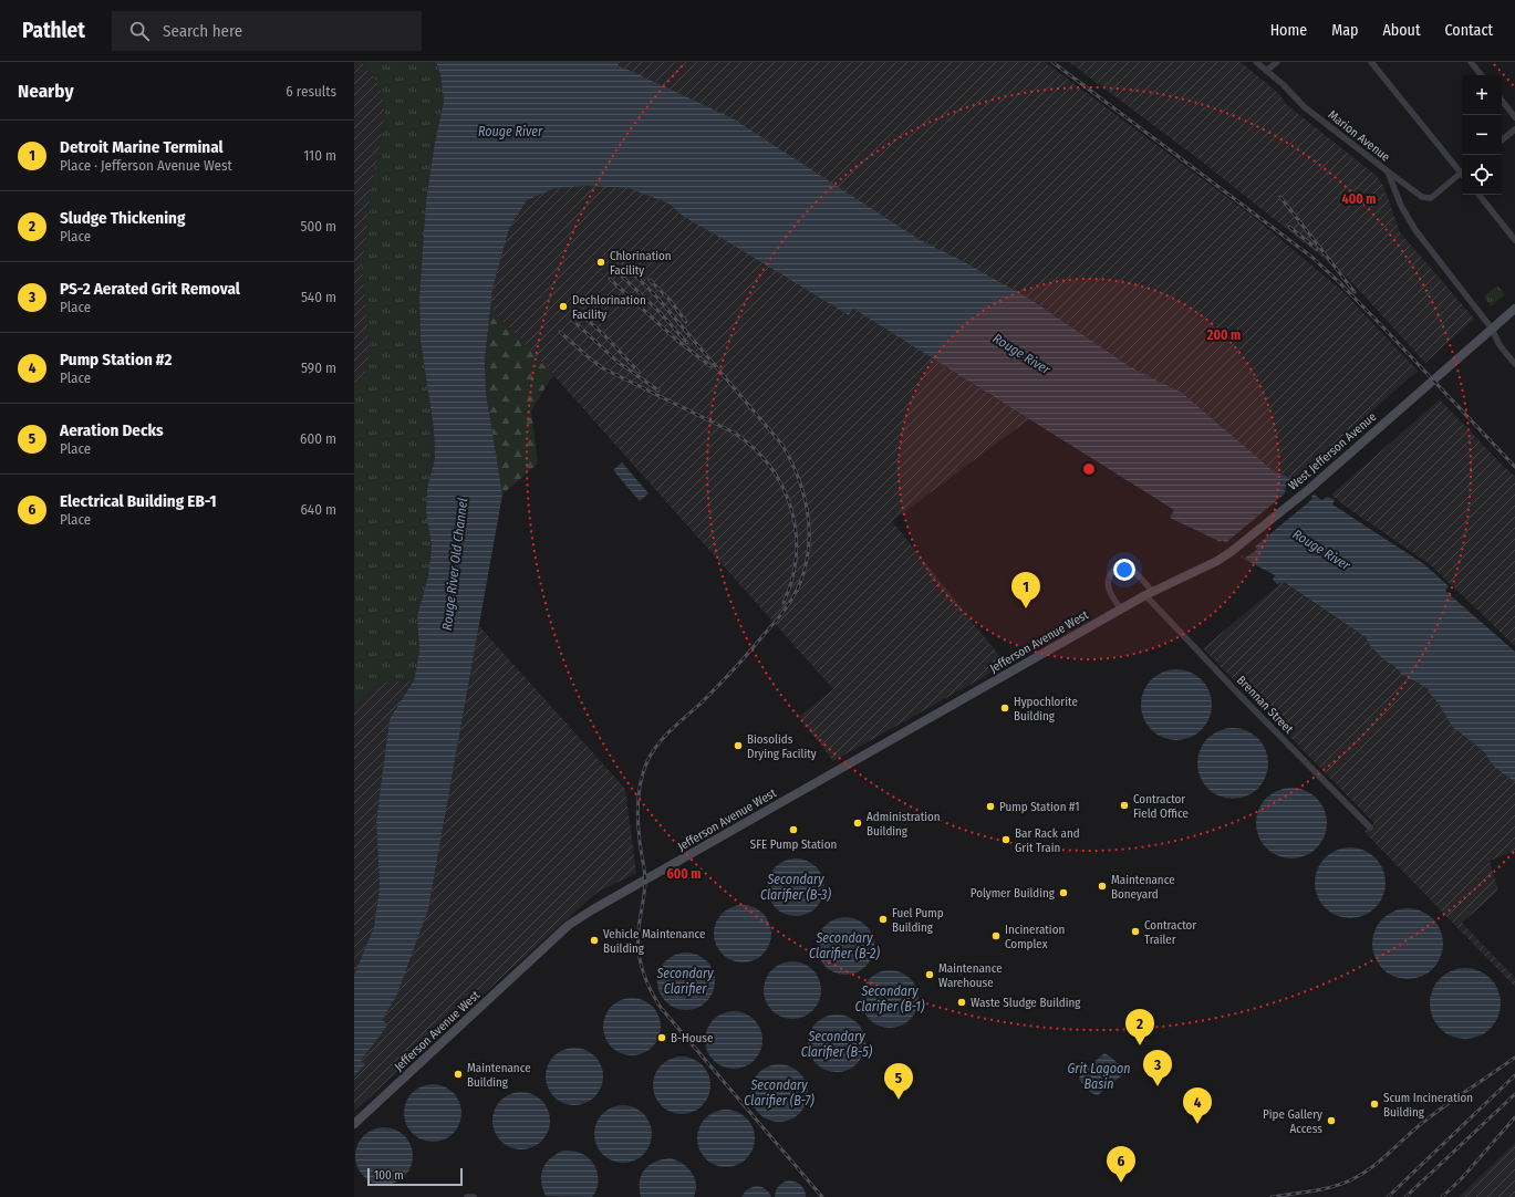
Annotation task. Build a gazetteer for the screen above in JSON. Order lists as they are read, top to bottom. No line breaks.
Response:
{"streets":{"main road":["West Jefferson Avenue","Jefferson Avenue West"],"street":["Marion Avenue","Brennan Street"]},"crossings":[["Marion Avenue","West Jefferson Avenue"],["West Jefferson Avenue","Jefferson Avenue West"],["West Jefferson Avenue","Brennan Street"],["Jefferson Avenue West","Brennan Street"]],"water":["Rouge River","Rouge River Old Channel","Secondary Clarifier (B-3)","Secondary Clarifier (B-2)","Secondary Clarifier","Secondary Clarifier (B-1)","Secondary Clarifier (B-5)","Grit Lagoon Basin","Secondary Clarifier (B-7)"],"places":["Chlorination Facility","Dechlorination Facility","Hypochlorite Building","Biosolids Drying Facility","Contractor Field Office","Pump Station #1","Administration Building","SFE Pump Station","Bar Rack and Grit Train","Maintenance Boneyard","Polymer Building","Fuel Pump Building","Contractor Trailer","Incineration Complex","Vehicle Maintenance Building","Maintenance Warehouse","Waste Sludge Building","B-House","Maintenance Building","Scum Incineration Building","Pipe Gallery Access"],"scale_bar":"100 m","page":{"header":"Pathlet","search":"Search here","nav":["Home","Map","About","Contact"],"heading":["Nearby","6 results"],"map_buttons":["+","−"],"list":[{"mark":"1","name":"Detroit Marine Terminal","note":"Place · Jefferson Avenue West","value":"110 m"},{"mark":"2","name":"Sludge Thickening","note":"Place","value":"500 m"},{"mark":"3","name":"PS-2 Aerated Grit Removal","note":"Place","value":"540 m"},{"mark":"4","name":"Pump Station #2","note":"Place","value":"590 m"},{"mark":"5","name":"Aeration Decks","note":"Place","value":"600 m"},{"mark":"6","name":"Electrical Building EB-1","note":"Place","value":"640 m"}],"pins":["1","2","3","5","4","6"],"scale":"100 m"},"rings":["400 m","200 m","600 m"]}
